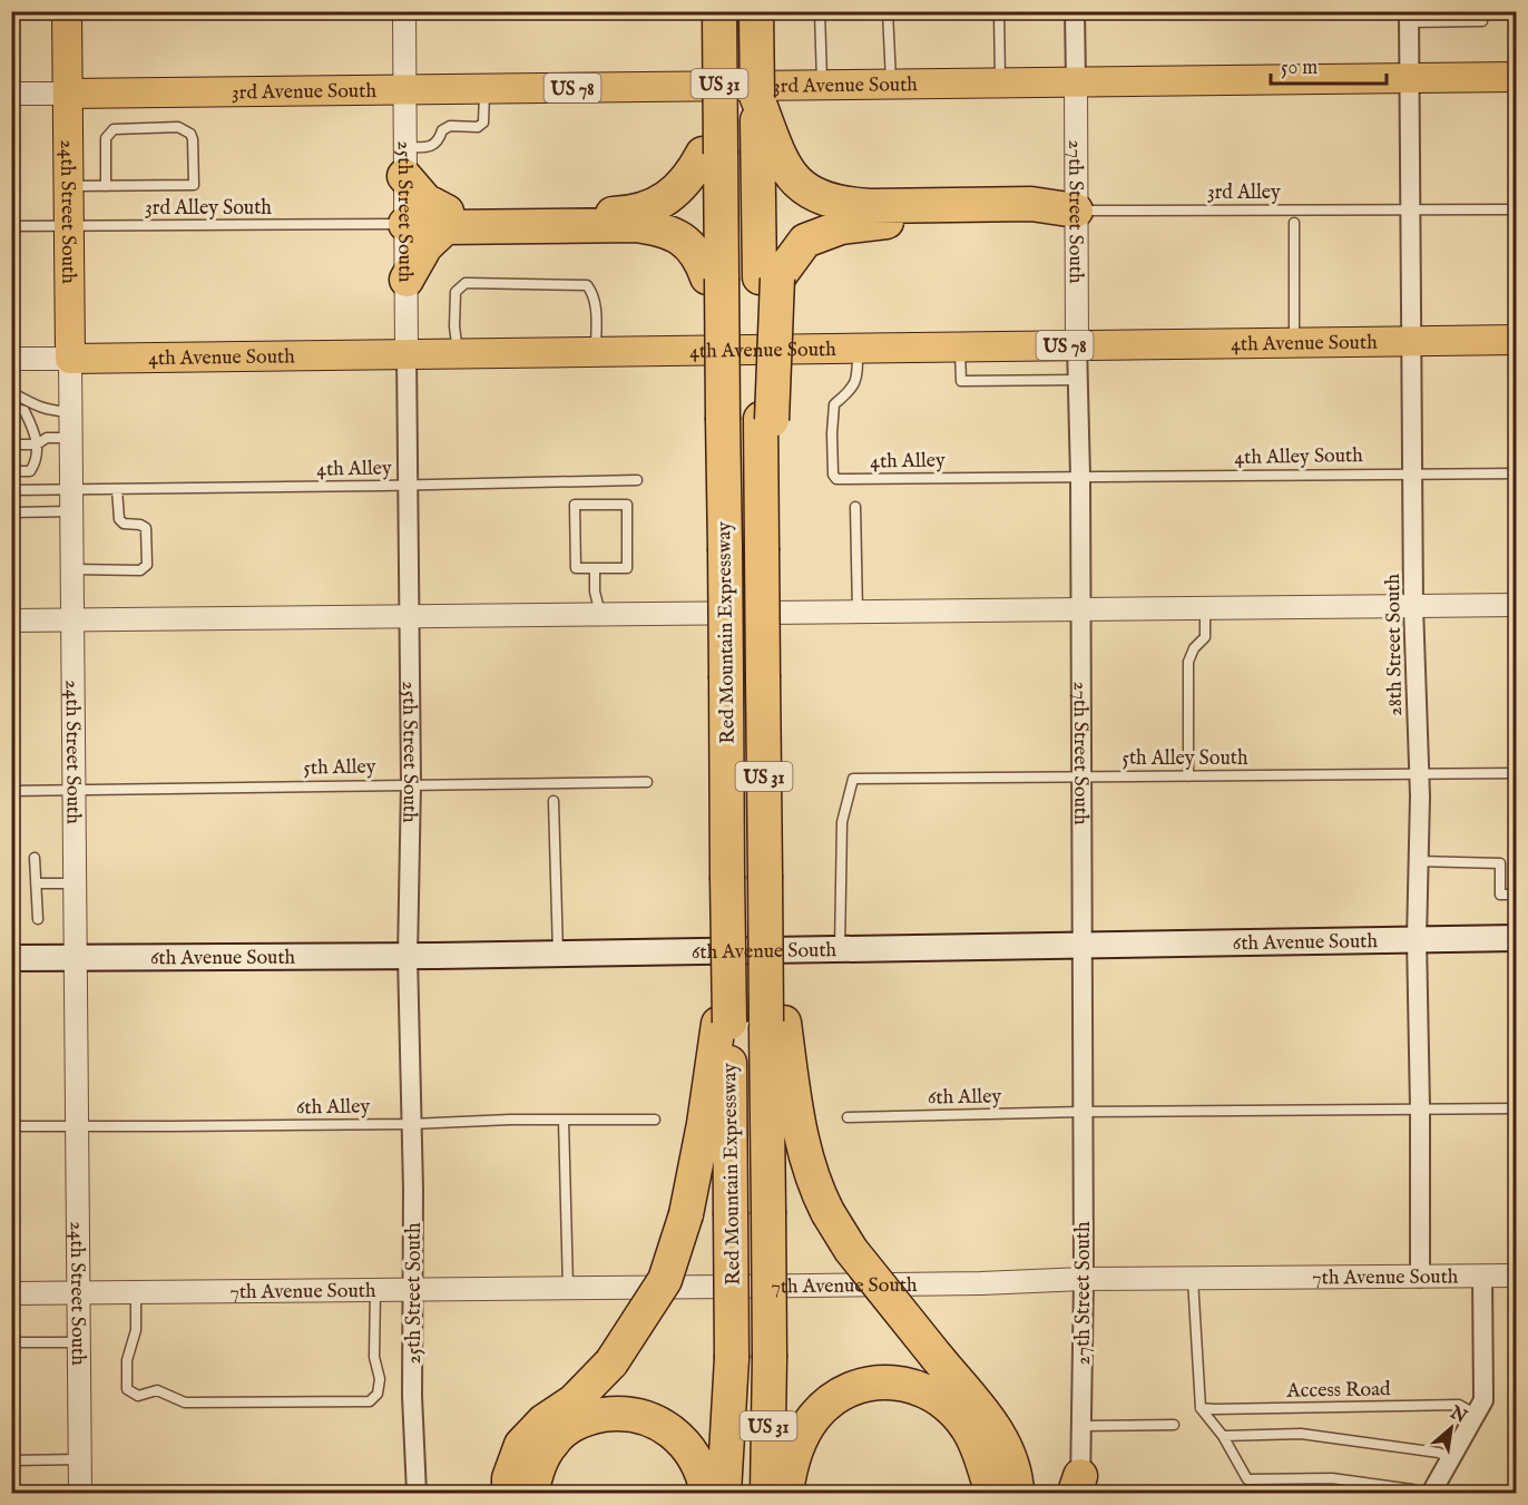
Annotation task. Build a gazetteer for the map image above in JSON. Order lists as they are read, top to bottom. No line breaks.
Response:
{"streets":{"highway":["US 31","Red Mountain Expressway"],"main road":["3rd Avenue South","US 78","24th Street South","4th Avenue South","6th Avenue South"],"street":["25th Street South","27th Street South","28th Street South","7th Avenue South"],"lane":["3rd Alley","3rd Alley South","4th Alley South","4th Alley","5th Alley South","5th Alley","6th Alley","Access Road"]},"crossings":[["3rd Avenue South","24th Street South"],["3rd Avenue South","25th Street South"],["3rd Avenue South","27th Street South"],["3rd Avenue South","28th Street South"],["3rd Alley","27th Street South"],["3rd Alley","28th Street South"],["3rd Alley South","24th Street South"],["3rd Alley South","25th Street South"],["24th Street South","4th Avenue South"],["24th Street South","4th Alley"],["24th Street South","5th Alley"],["24th Street South","6th Avenue South"],["24th Street South","6th Alley"],["24th Street South","7th Avenue South"],["25th Street South","4th Avenue South"],["25th Street South","4th Alley"],["25th Street South","5th Alley"],["25th Street South","6th Avenue South"],["25th Street South","6th Alley"],["25th Street South","7th Avenue South"],["27th Street South","4th Avenue South"],["27th Street South","4th Alley South"],["27th Street South","4th Alley"],["27th Street South","5th Alley South"],["27th Street South","6th Avenue South"],["27th Street South","6th Alley"],["27th Street South","7th Avenue South"],["4th Avenue South","4th Alley"],["4th Avenue South","28th Street South"],["4th Alley South","4th Alley"],["4th Alley South","28th Street South"],["28th Street South","5th Alley South"],["28th Street South","6th Avenue South"],["28th Street South","6th Alley"],["28th Street South","7th Avenue South"],["5th Alley South","6th Avenue South"]],"scale_bar":"50 m","north":"top right"}
